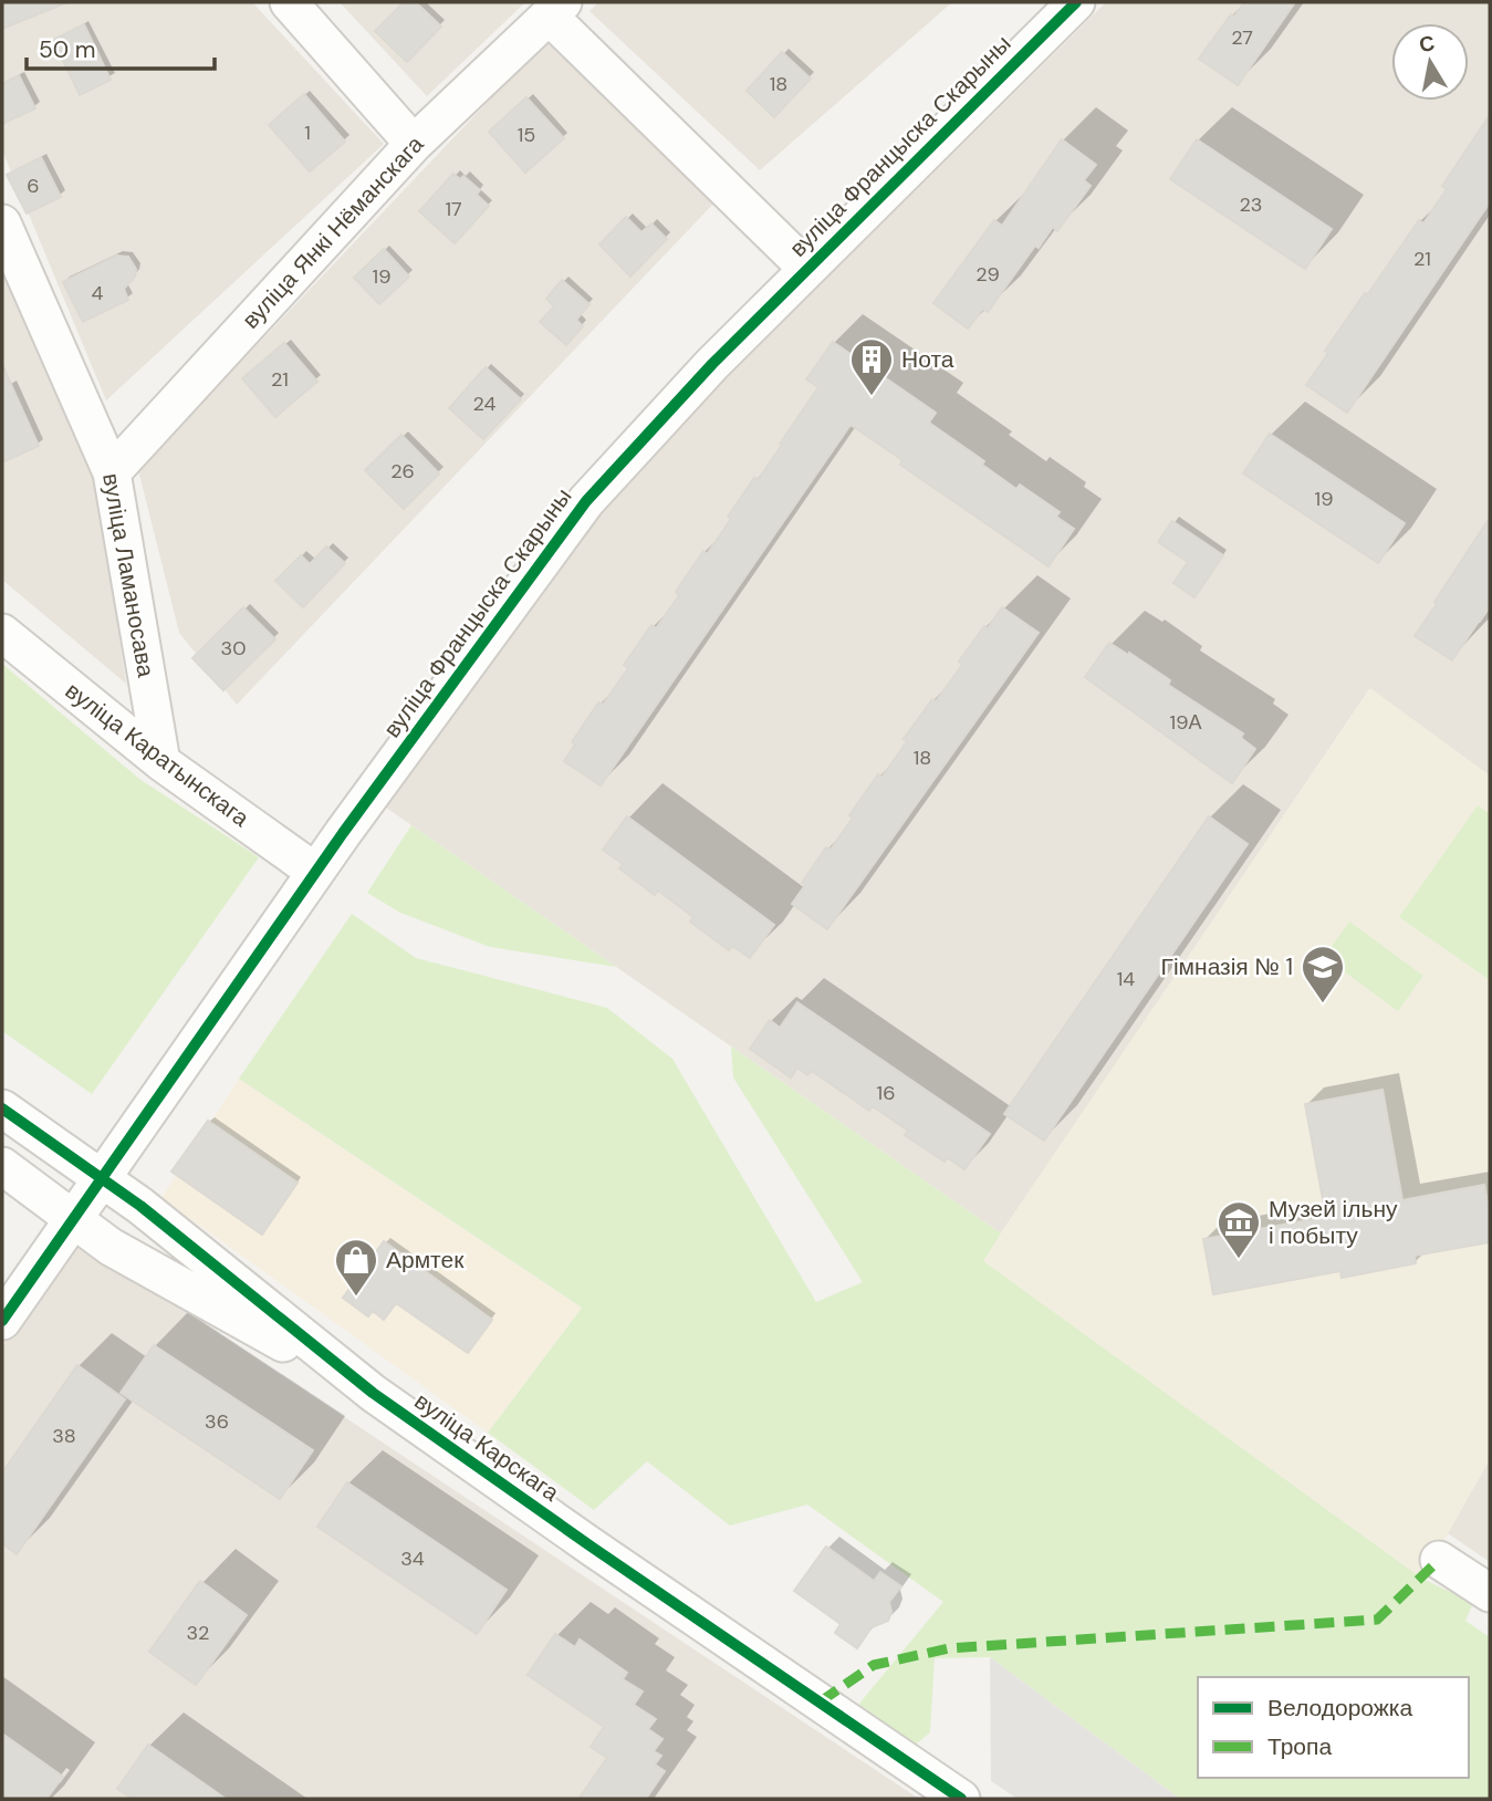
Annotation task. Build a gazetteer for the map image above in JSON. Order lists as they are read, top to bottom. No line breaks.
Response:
{"streets":{"street":["вуліца Францыска Скарыны","вуліца Янкі Нёманскага","вуліца Ламаносава","вуліца Каратынскага","вуліца Карскага"]},"crossings":[["вуліца Францыска Скарыны","вуліца Каратынскага"],["вуліца Францыска Скарыны","вуліца Карскага"],["вуліца Янкі Нёманскага","вуліца Ламаносава"],["вуліца Ламаносава","вуліца Каратынскага"]],"places":{"building":["Нота"],"school or university":["Гімназія № 1"],"museum":["Музей ільну і побыту"],"shop":["Армтек"]},"house_numbers":["27","18","1","15","6","23","17","21","29","19","4","21","24","26","19","30","19А","18","14","16","36","38","34","32"],"legend":["Велодорожка","Тропа"],"scale_bar":"50 m","north":"top"}
